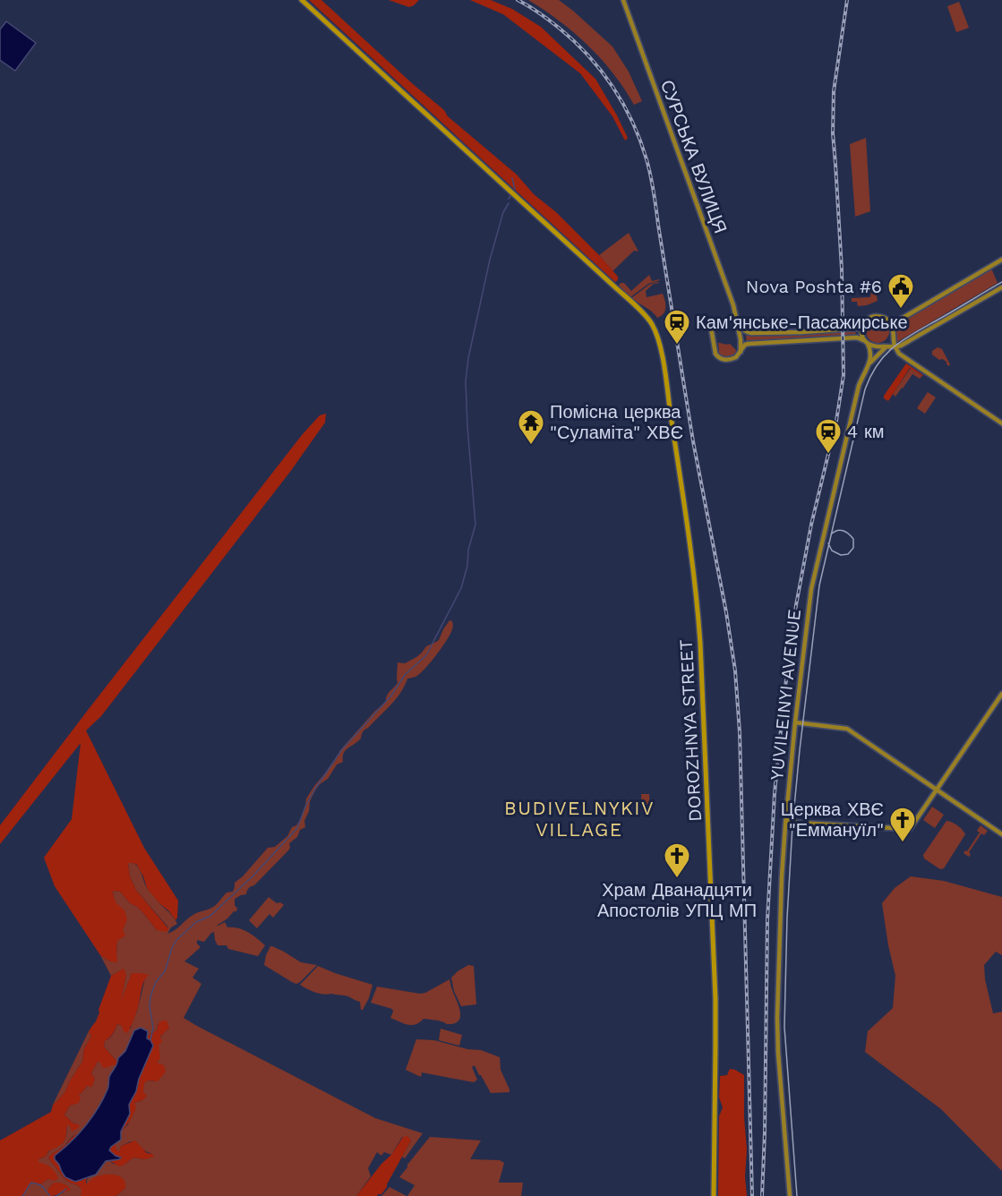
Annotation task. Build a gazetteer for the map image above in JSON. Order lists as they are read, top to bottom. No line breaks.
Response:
{"streets":{"main road":["СУРСЬКА ВУЛИЦЯ","YUVILEINYI AVENUE","DOROZHNYA STREET"]},"districts":["BUDIVELNYKIV VILLAGE"],"places":{"public building":["Nova Poshta #6"],"station":["Кам'янське-Пасажирське","4 км"],"temple":["Помісна церква \"Суламіта\" ХВЄ"],"church":["Церква ХВЄ \"Еммануїл\"","Храм Дванадцяти Апостолів УПЦ МП"]}}
